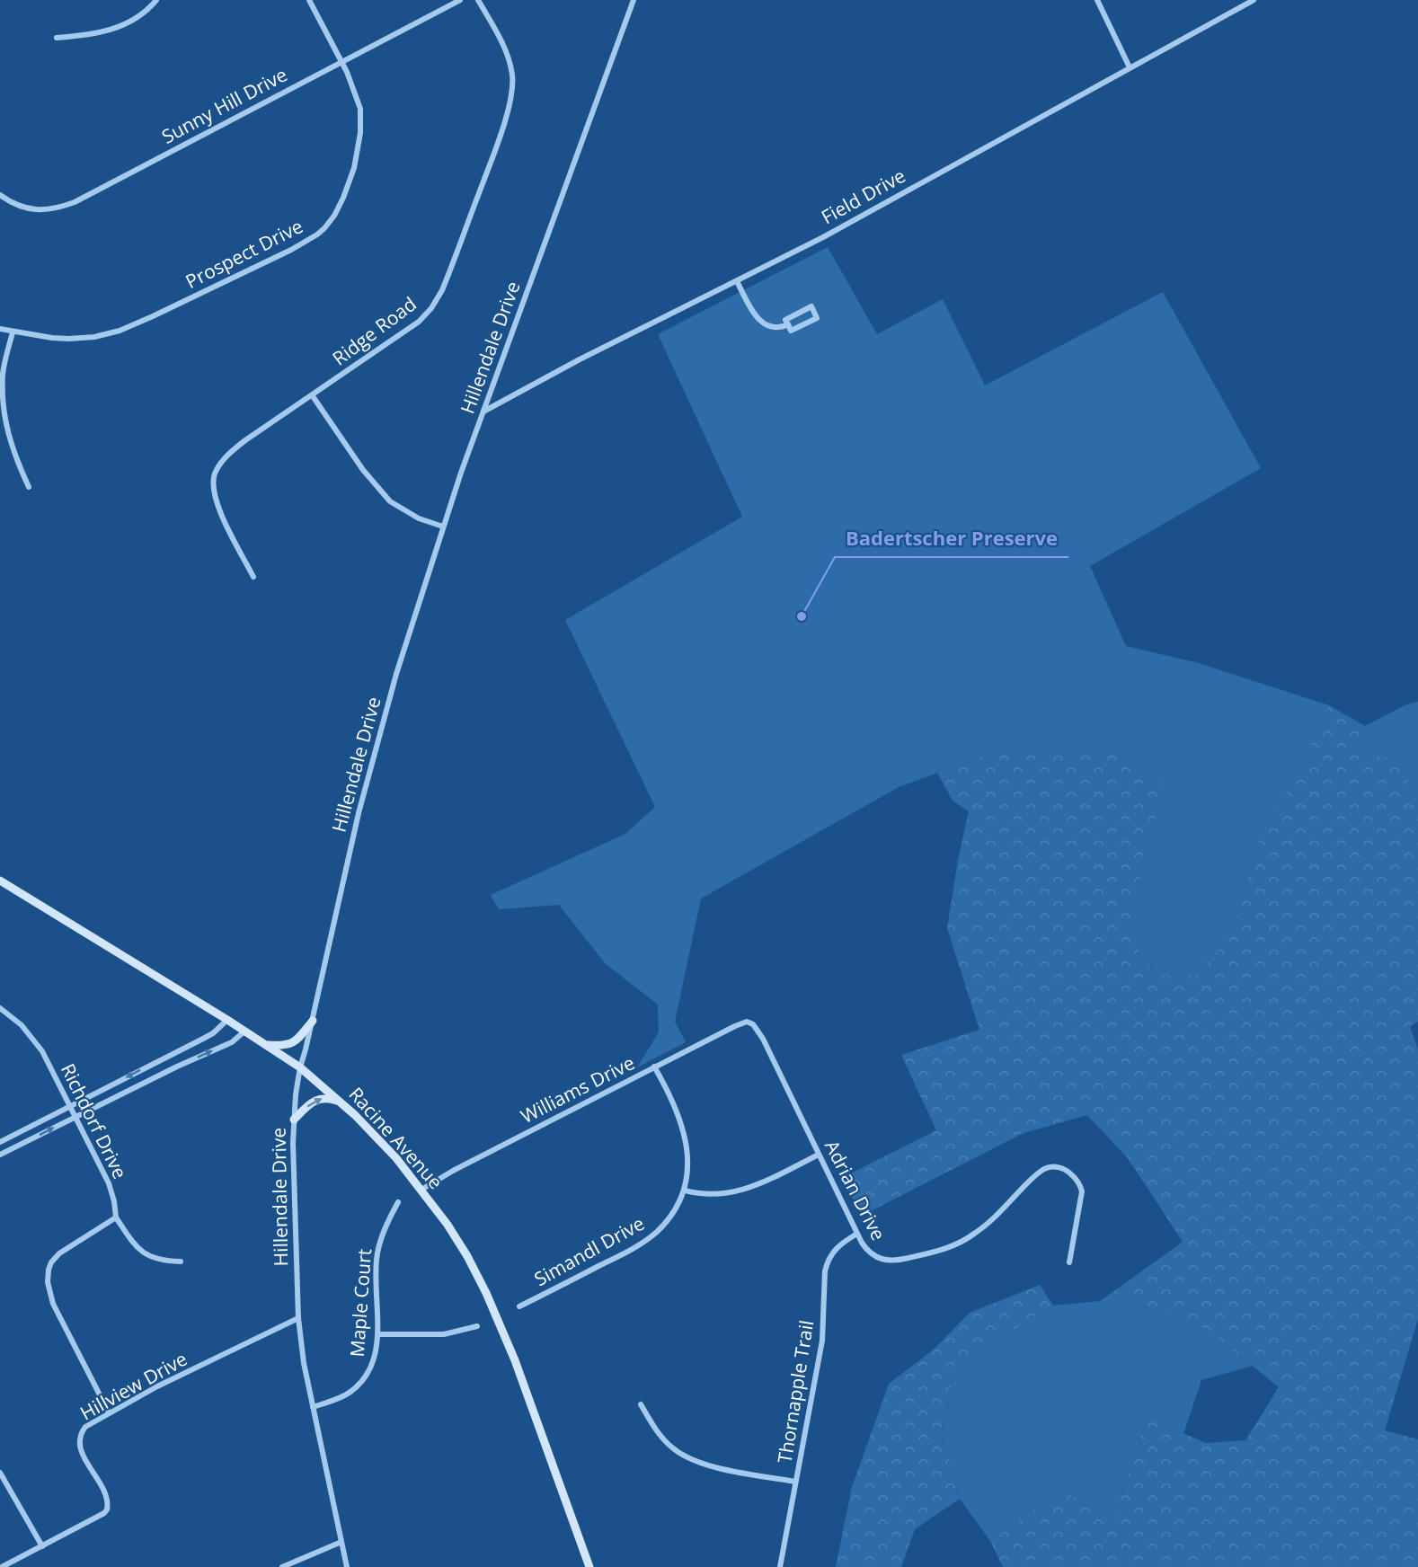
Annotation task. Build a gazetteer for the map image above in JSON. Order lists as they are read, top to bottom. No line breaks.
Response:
{"streets":{"main road":["Racine Avenue"],"street":["Sunny Hill Drive","Field Drive","Prospect Drive","Ridge Road","Hillendale Drive","Williams Drive","Richdorf Drive","Adrian Drive","Simandl Drive","Maple Court","Hillview Drive","Thornapple Trail"]},"crossings":[["Sunny Hill Drive","Prospect Drive"],["Field Drive","Hillendale Drive"],["Hillendale Drive","Racine Avenue"],["Hillendale Drive","Maple Court"],["Hillendale Drive","Hillview Drive"],["Williams Drive","Racine Avenue"],["Williams Drive","Adrian Drive"],["Williams Drive","Simandl Drive"],["Adrian Drive","Thornapple Trail"]],"places":["Badertscher Preserve"]}
